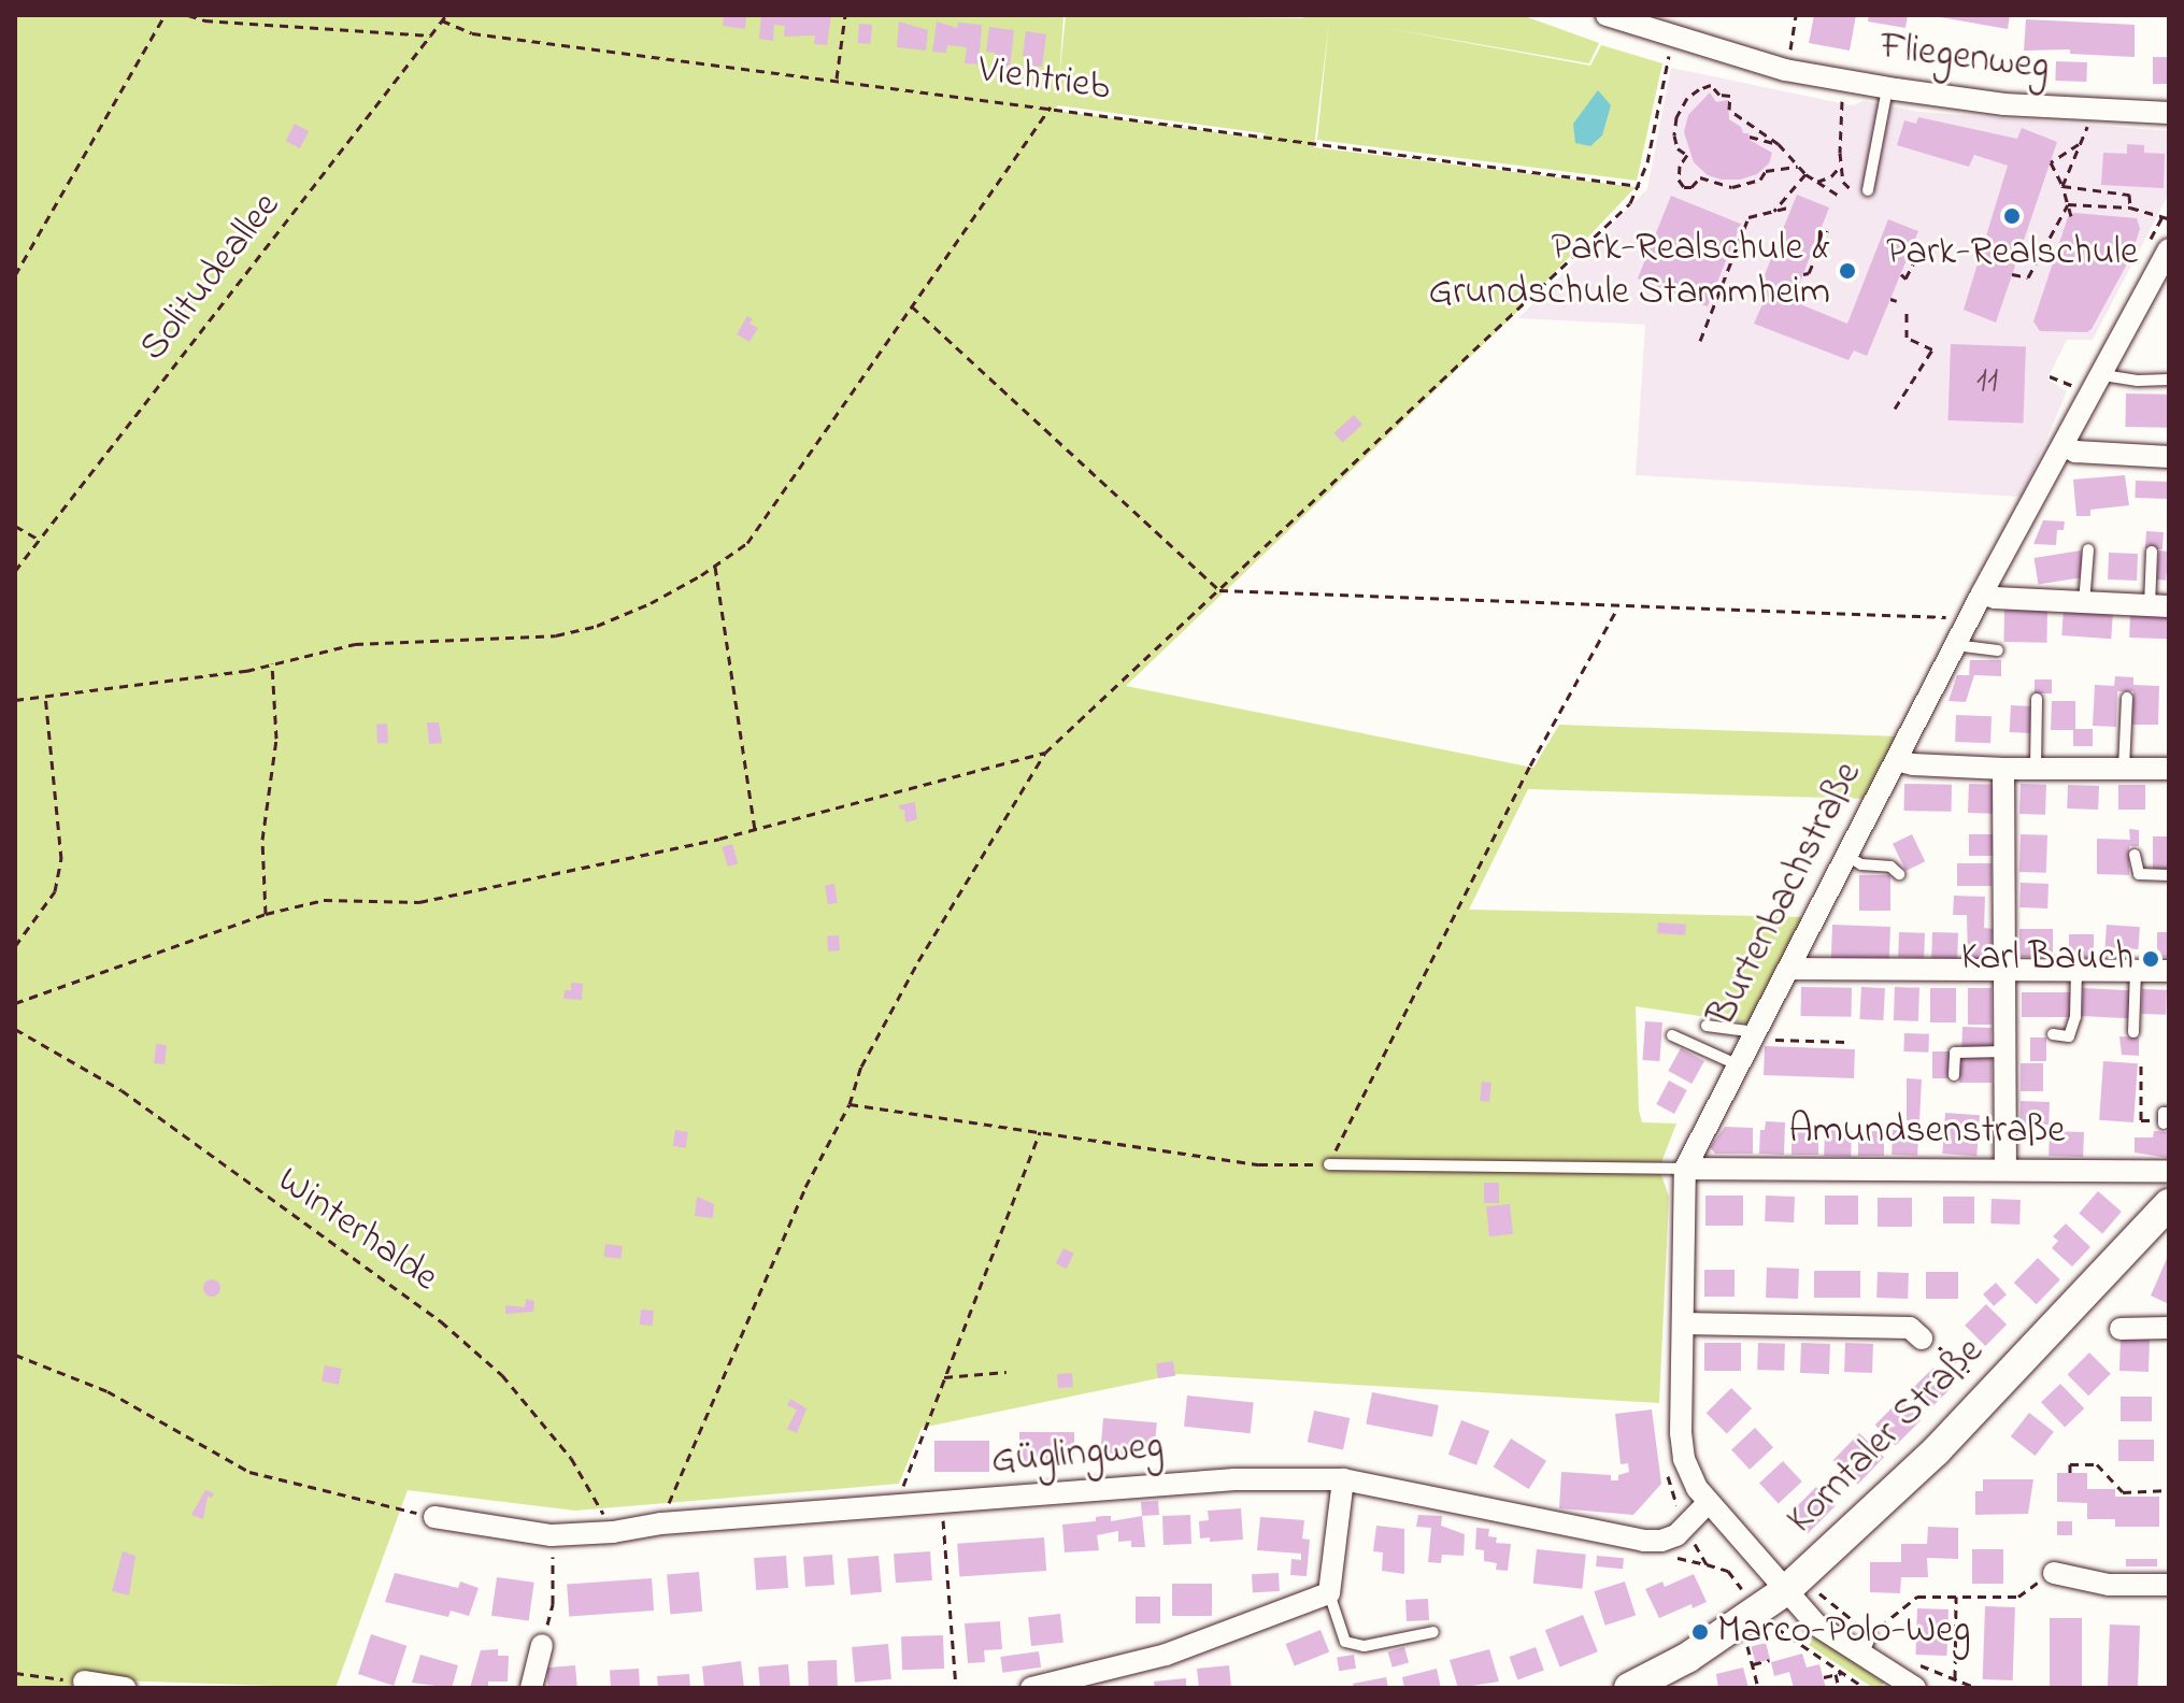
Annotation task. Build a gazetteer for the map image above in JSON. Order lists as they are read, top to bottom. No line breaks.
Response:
{"streets":{"street":["Fliegenweg","Burtenbachstraße","Amundsenstraße","Korntaler Straße","Güglingweg"],"path":["Viehtrieb","Solitudeallee","Winterhalde"]},"crossings":[["Viehtrieb","Solitudeallee"],["Burtenbachstraße","Amundsenstraße"],["Burtenbachstraße","Korntaler Straße"],["Burtenbachstraße","Güglingweg"],["Winterhalde","Güglingweg"]],"places":["Park-Realschule","Park-Realschule & Grundschule Stammheim","Karl Bauch","Marco-Polo-Weg"],"house_numbers":["11"]}
